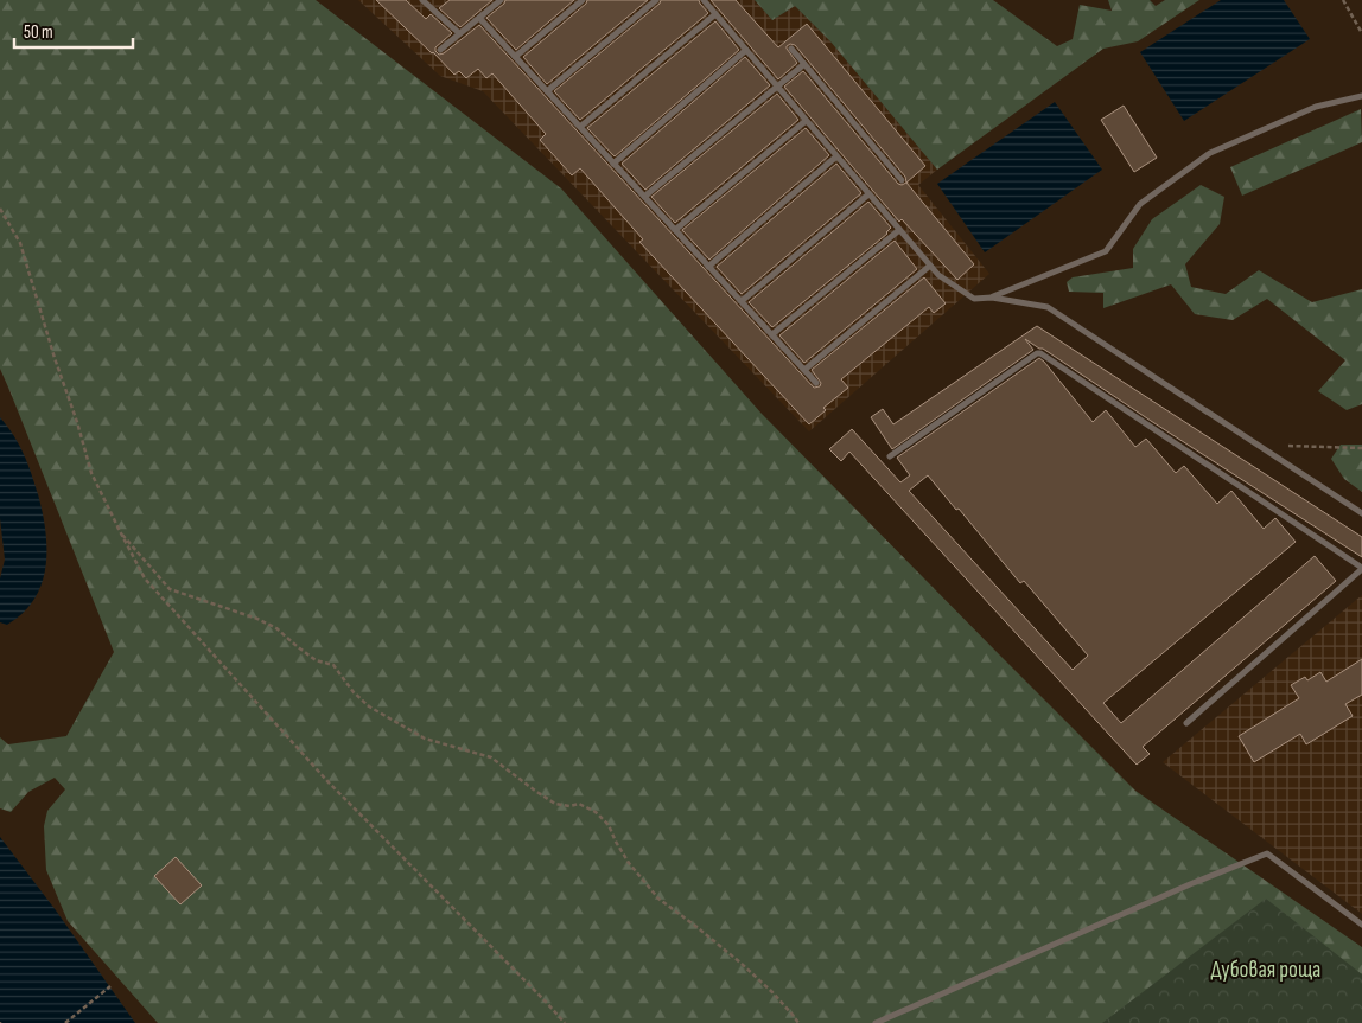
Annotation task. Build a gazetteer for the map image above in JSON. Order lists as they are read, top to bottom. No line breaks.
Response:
{"parks":["Дубовая роща"],"scale_bar":"50 m"}
